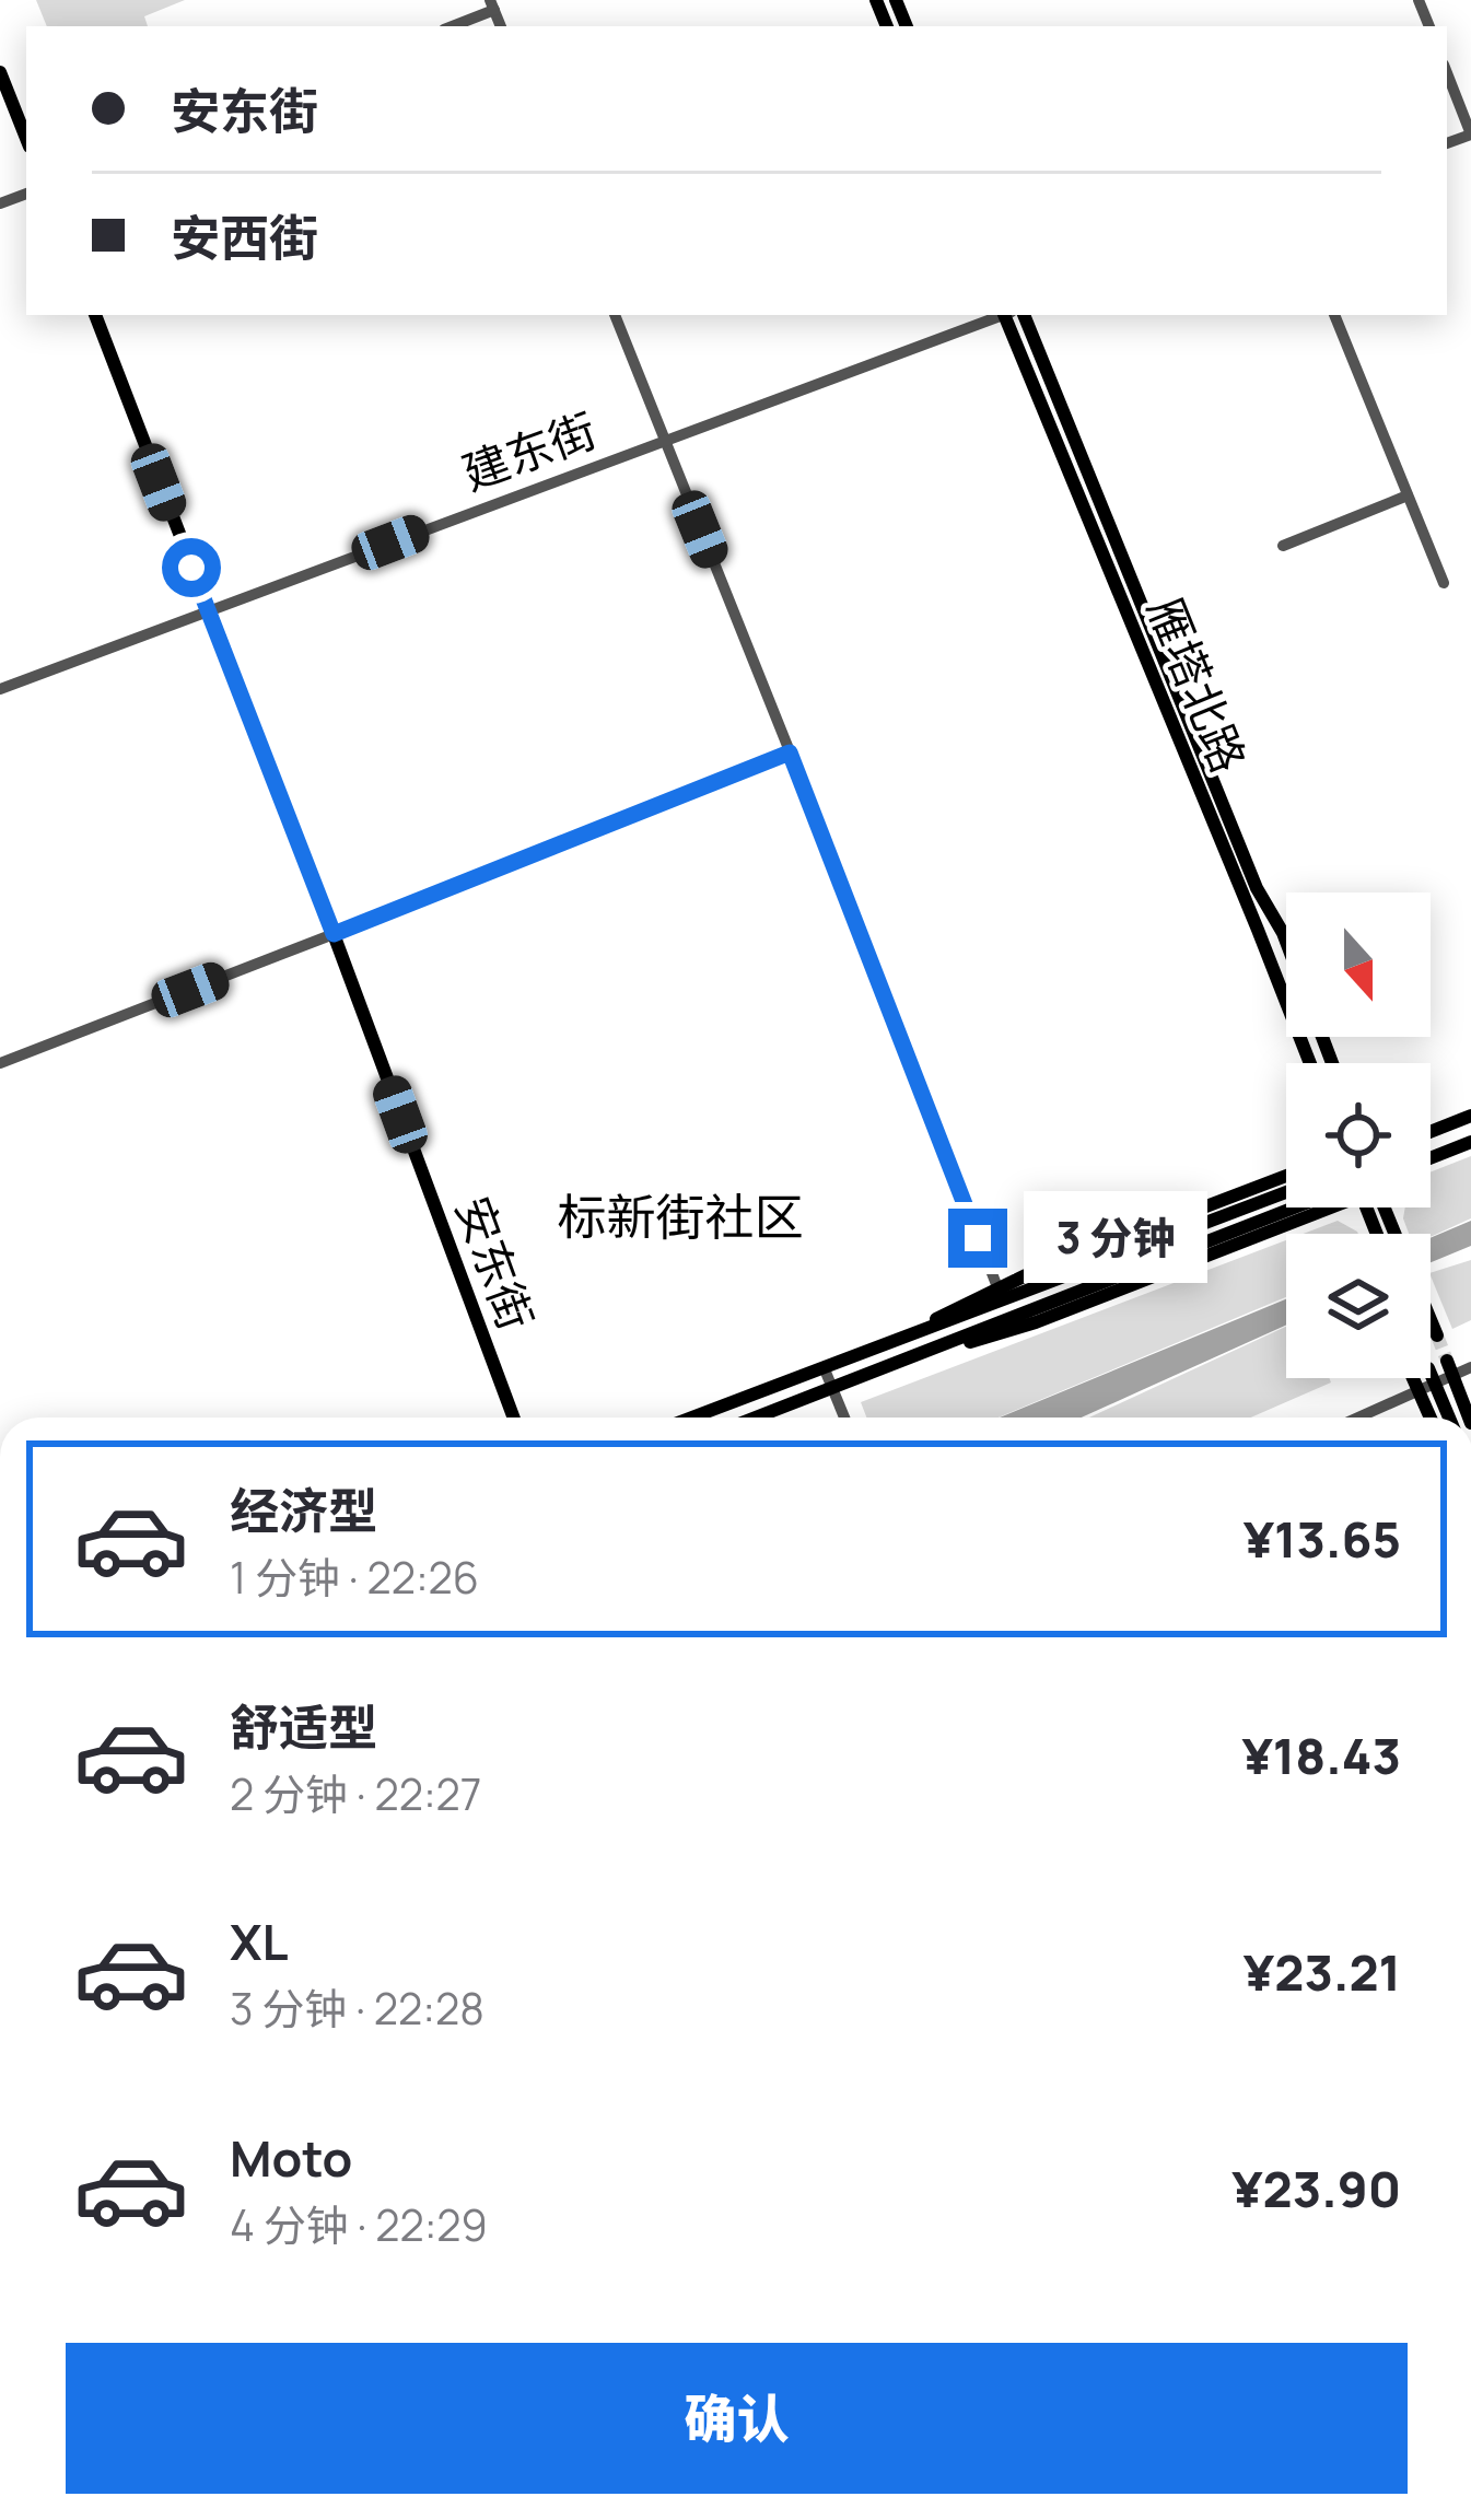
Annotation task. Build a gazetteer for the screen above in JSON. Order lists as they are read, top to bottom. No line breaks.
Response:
{"streets":{"main road":["雁塔北路","安东街"],"street":["建东街"]},"crossings":[["建东街","安东街"]],"districts":["标新街社区"],"north":"bottom","page":{"banner":["安东街","安西街"],"bubble":"3 分钟","list":[{"name":"经济型","note":"1 分钟 · 22:26","value":"¥13.65"},{"name":"舒适型","note":"2 分钟 · 22:27","value":"¥18.43"},{"name":"XL","note":"3 分钟 · 22:28","value":"¥23.21"},{"name":"Moto","note":"4 分钟 · 22:29","value":"¥23.90"}],"buttons":"确认"}}
